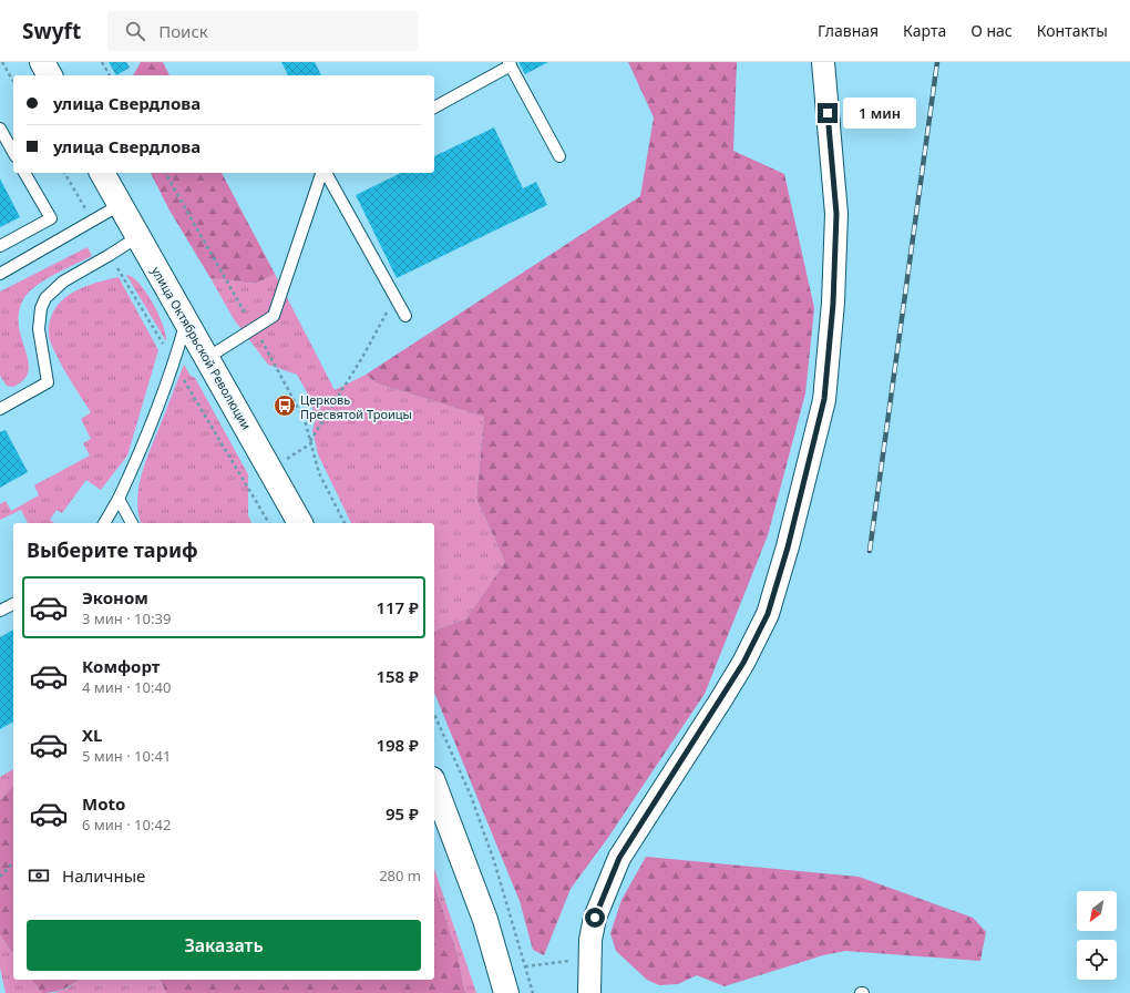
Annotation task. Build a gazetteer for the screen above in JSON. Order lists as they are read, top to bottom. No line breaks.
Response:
{"streets":{"main road":["улица Октябрьской Революции"]},"places":{"bus stop":["Церковь Пресвятой Троицы"]},"north":"bottom left","page":{"header":"Swyft","search":"Поиск","nav":["Главная","Карта","О нас","Контакты"],"banner":["улица Свердлова","улица Свердлова"],"bubble":"1 мин","heading":"Выберите тариф","list":[{"name":"Эконом","note":"3 мин · 10:39","value":"117 ₽"},{"name":"Комфорт","note":"4 мин · 10:40","value":"158 ₽"},{"name":"XL","note":"5 мин · 10:41","value":"198 ₽"},{"name":"Moto","note":"6 мин · 10:42","value":"95 ₽"}],"pay":["Наличные","280 m"],"buttons":"Заказать"}}
